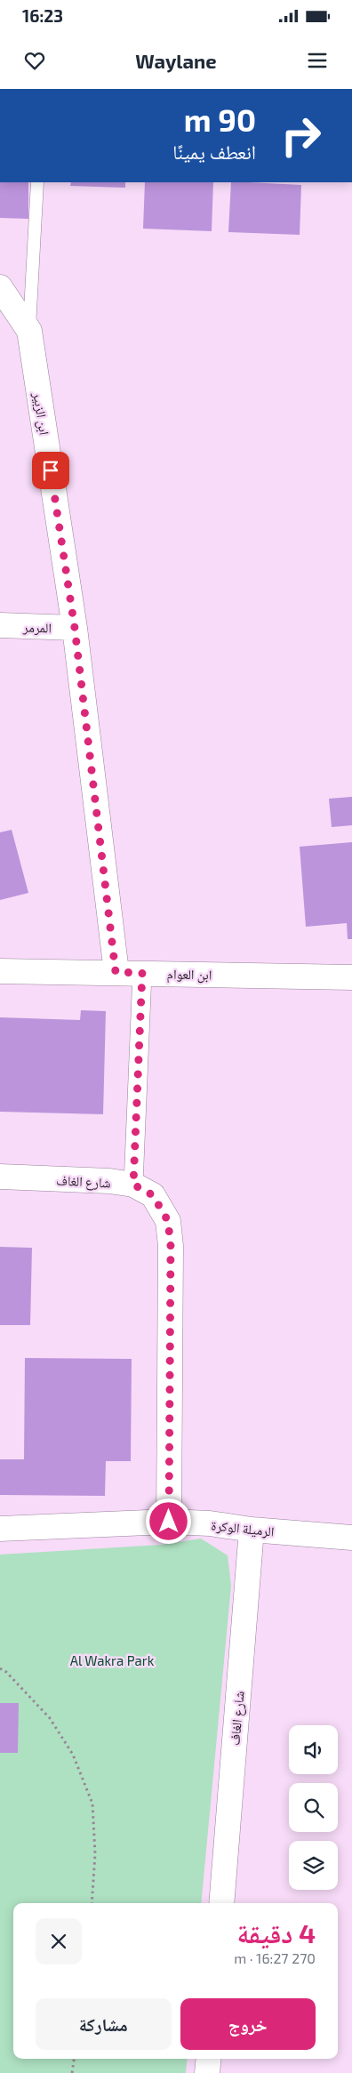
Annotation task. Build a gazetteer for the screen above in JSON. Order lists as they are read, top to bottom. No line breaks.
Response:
{"streets":{"street":["ابن الزبير","المرمر","ابن العوام","شارع الغاف","الرميلة الوكرة"]},"crossings":[["ابن الزبير","المرمر"],["ابن الزبير","ابن العوام"],["شارع الغاف","الرميلة الوكرة"]],"parks":["Al Wakra Park"],"page":{"status":"16:23","header":"Waylane","turn":["90 m","انعطف يمينًا"],"heading":["4 دقيقة","270 m · 16:27"],"buttons":["خروج","مشاركة"]}}
